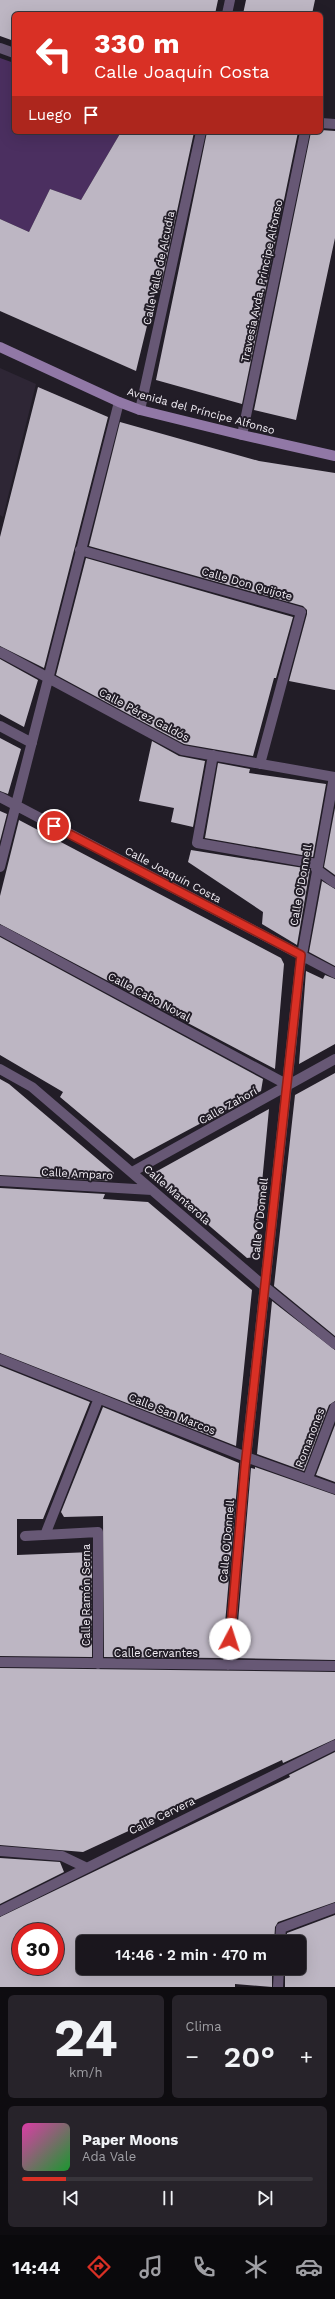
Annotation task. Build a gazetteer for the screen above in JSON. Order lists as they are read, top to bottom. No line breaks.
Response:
{"streets":{"street":["Calle Valle de Alcudia","Travesia Avda. Principe Alfonso","Avenida del Príncipe Alfonso","Calle Don Quijote","Calle Pérez Galdós","Calle Joaquín Costa","Calle O'Donnell","Calle Cabo Noval","Calle Zahorí","Calle Amparo","Calle Manterola","Calle San Marcos","Romanones","Calle Ramón Serna","Calle Cervantes","Calle Cervera"]},"crossings":[["Calle Valle de Alcudia","Avenida del Príncipe Alfonso"],["Travesia Avda. Principe Alfonso","Avenida del Príncipe Alfonso"],["Calle Don Quijote","Calle Pérez Galdós"],["Calle Pérez Galdós","Calle O'Donnell"],["Calle Joaquín Costa","Calle O'Donnell"],["Calle O'Donnell","Calle Cabo Noval"],["Calle O'Donnell","Calle Zahorí"],["Calle O'Donnell","Calle Manterola"],["Calle O'Donnell","Calle San Marcos"],["Calle O'Donnell","Calle Cervantes"],["Calle Cabo Noval","Calle Zahorí"],["Calle Zahorí","Calle Manterola"],["Calle Amparo","Calle Manterola"],["Calle San Marcos","Romanones"],["Calle Ramón Serna","Calle Cervantes"]],"page":{"turn":["330 m","Calle Joaquín Costa"],"then":"Luego","limit":"30","trip":"14:46 · 2 min · 470 m","tile":[["24","km/h"],"Clima"],"heat":["−","20°","+"],"song":["Paper Moons","Ada Vale"],"tabs":"14:44"}}
